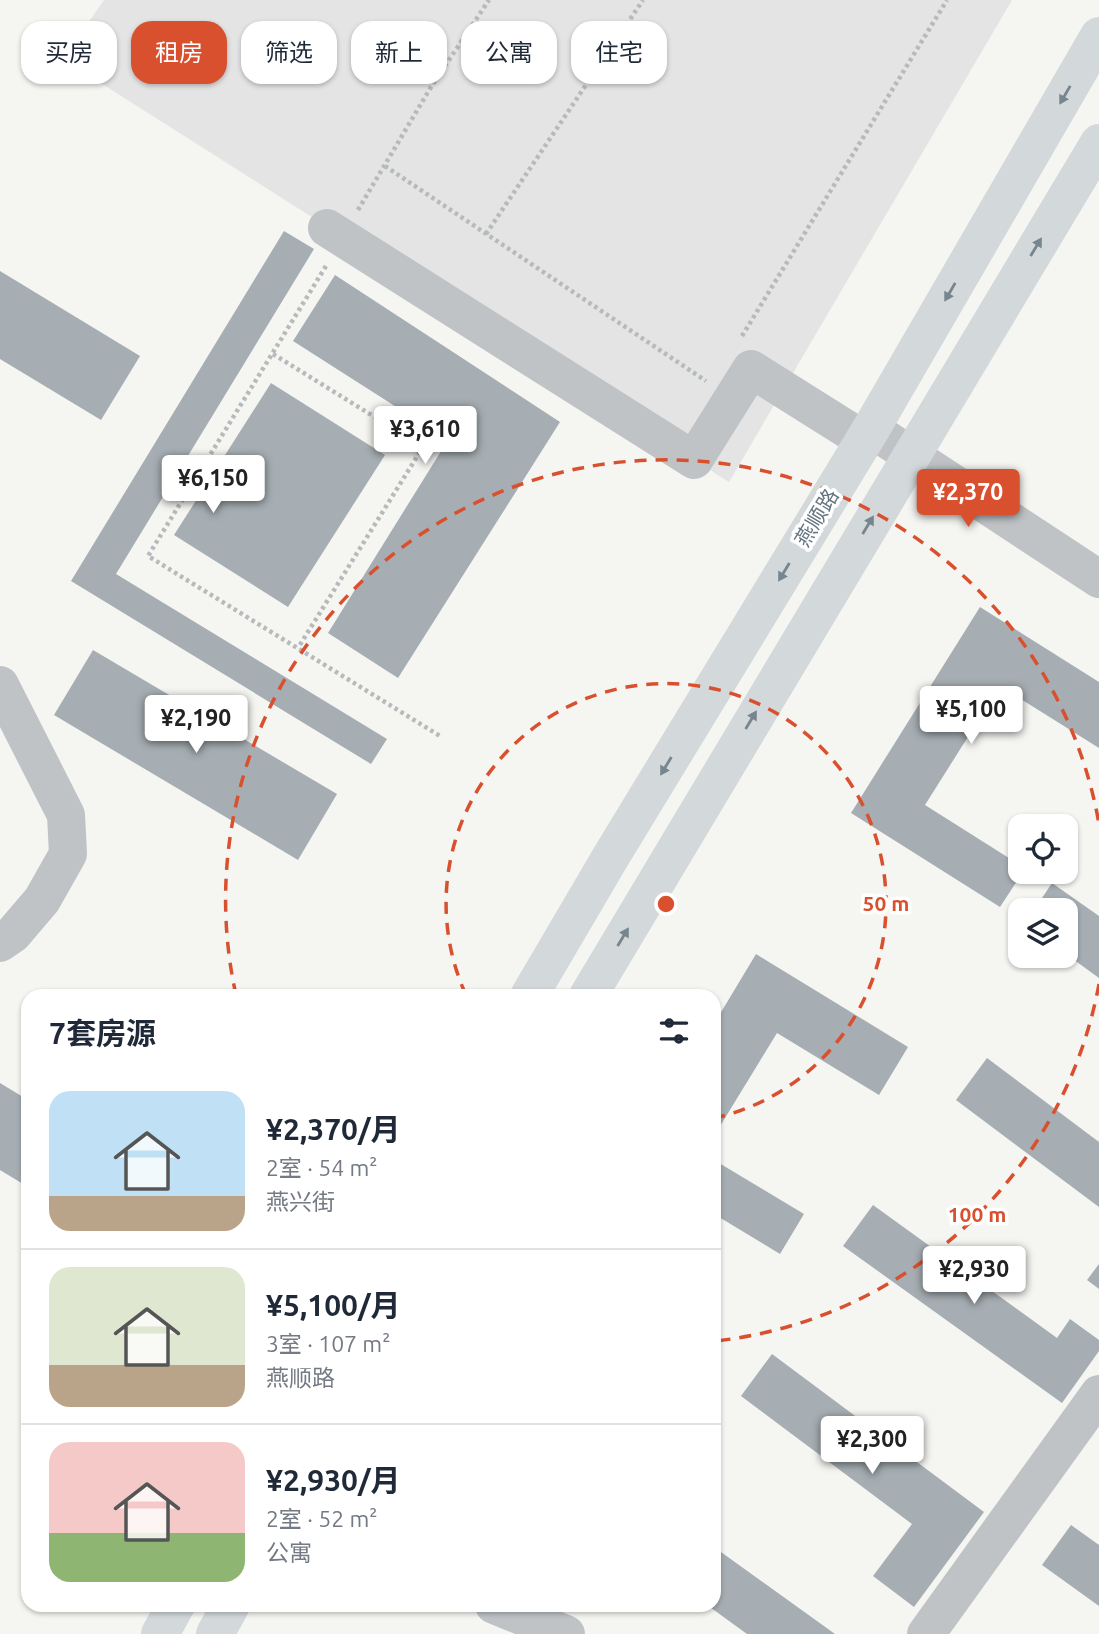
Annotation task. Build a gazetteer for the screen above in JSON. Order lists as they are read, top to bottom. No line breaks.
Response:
{"streets":{"main road":["燕顺路"]},"page":{"chip":["买房","租房","筛选","新上","公寓","住宅"],"price":["¥3,610","¥6,150","¥2,370","¥5,100","¥2,190","¥2,930","¥2,300"],"heading":"7套房源","list":[{"name":"¥2,370/月","note":"2室 · 54 m² · 燕兴街"},{"name":"¥5,100/月","note":"3室 · 107 m² · 燕顺路"},{"name":"¥2,930/月","note":"2室 · 52 m² · 公寓"}]},"rings":["50 m","100 m"]}
